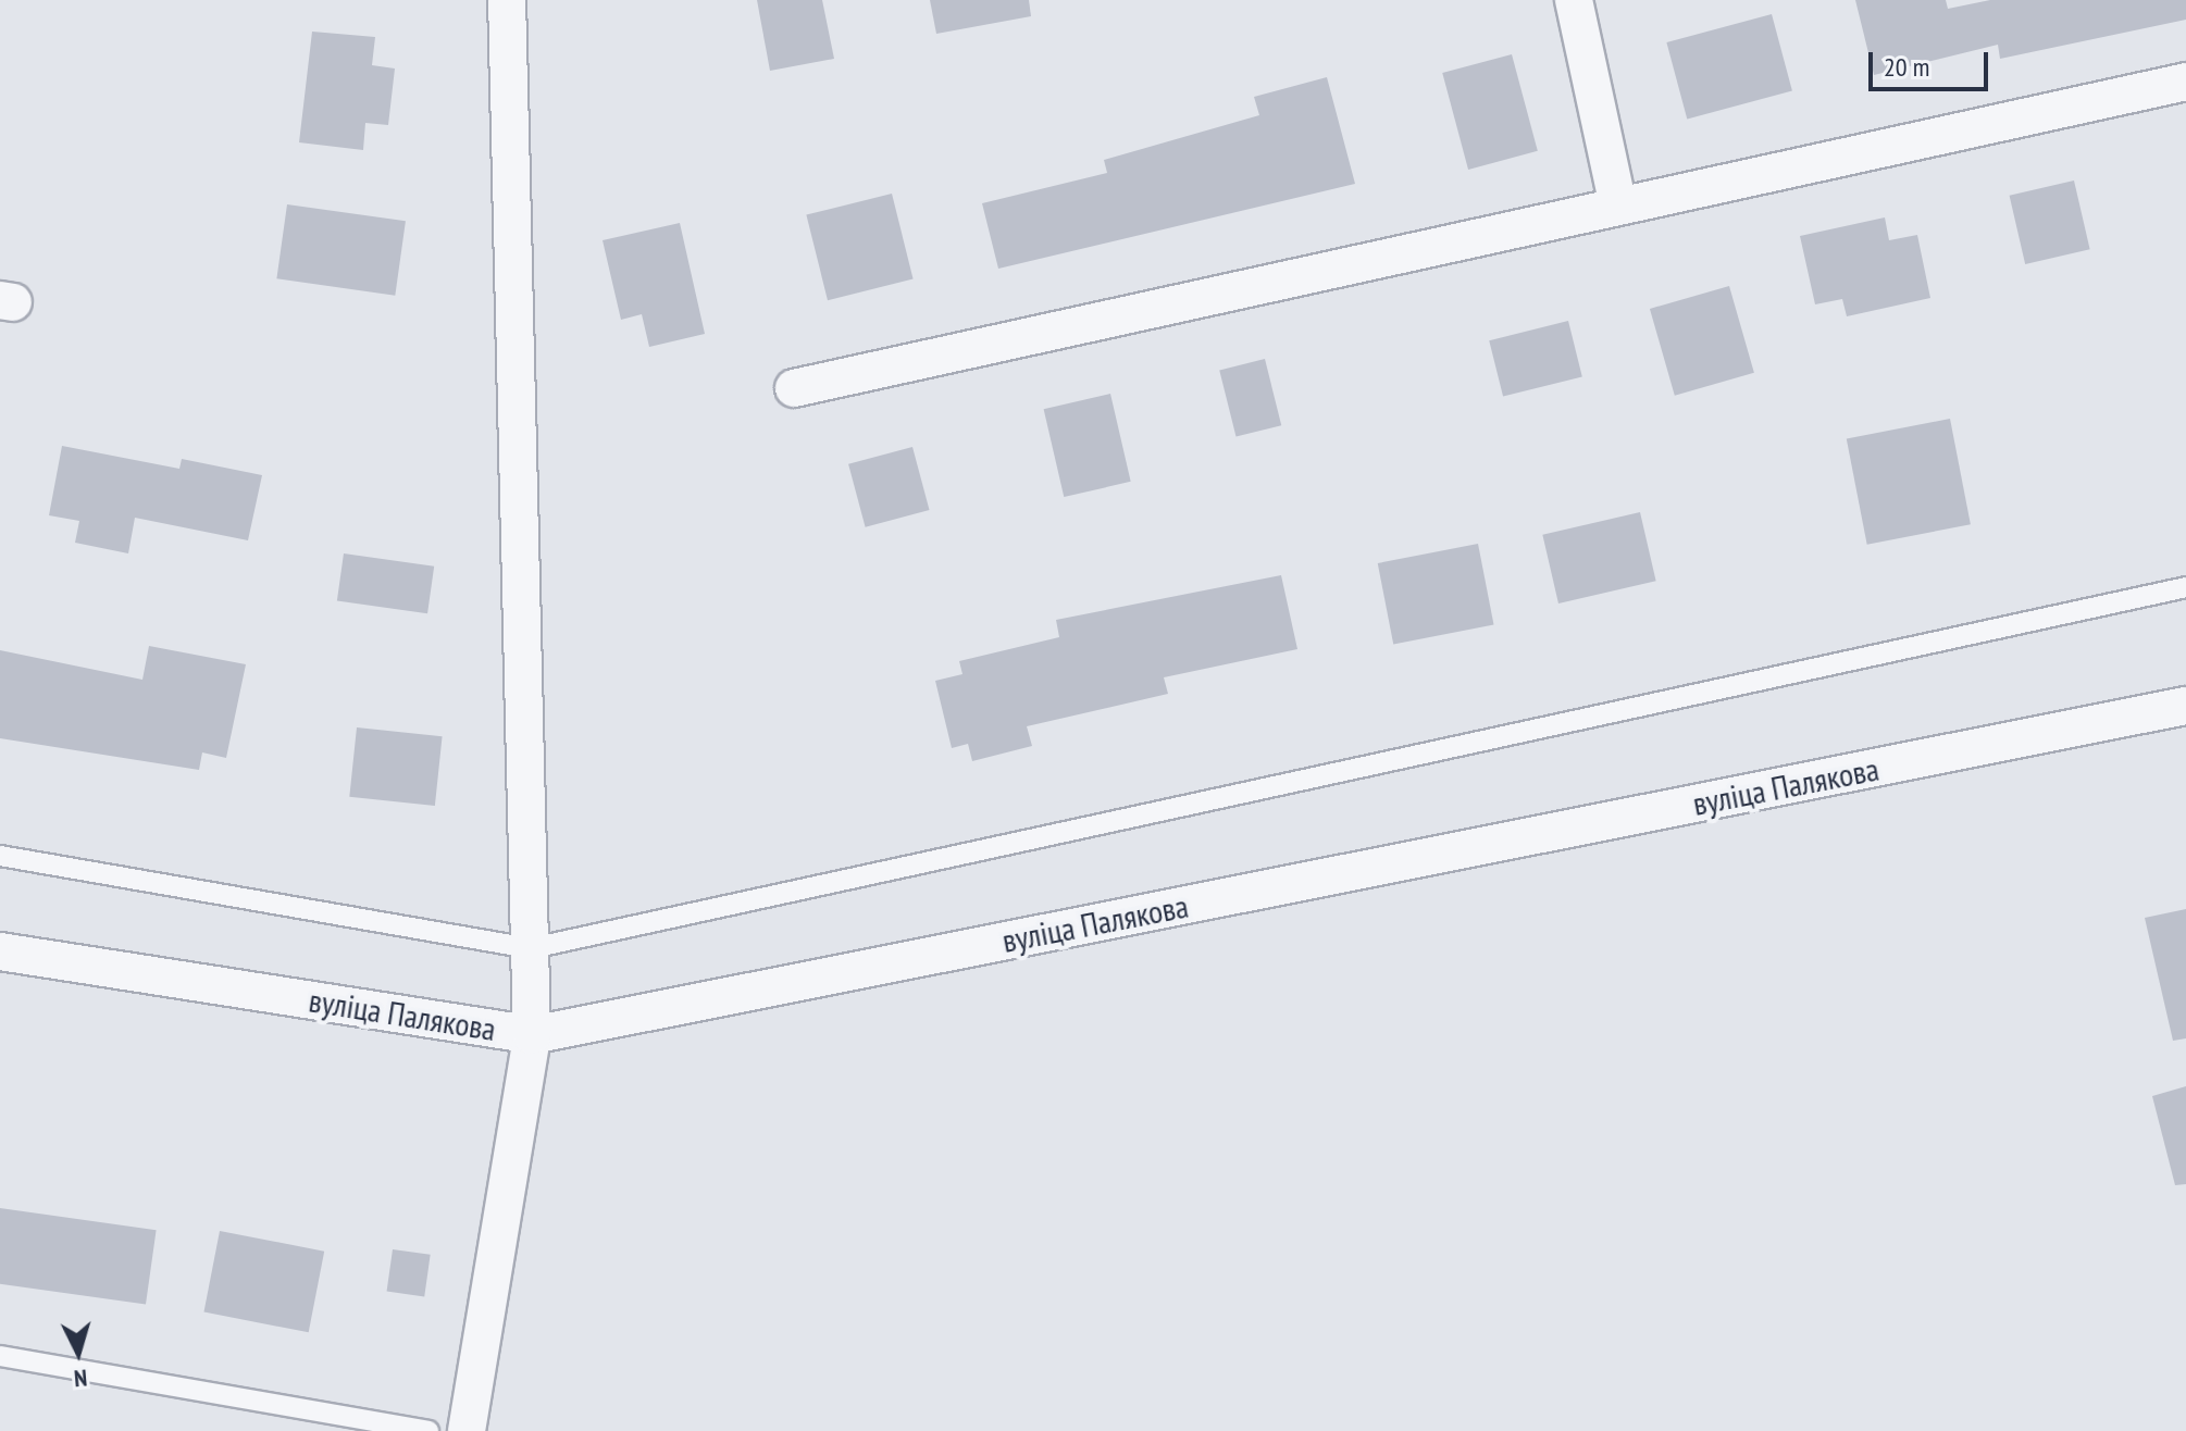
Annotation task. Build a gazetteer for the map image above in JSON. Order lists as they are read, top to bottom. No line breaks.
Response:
{"streets":{"street":["вуліца Палякова"]},"scale_bar":"20 m","north":"bottom"}
